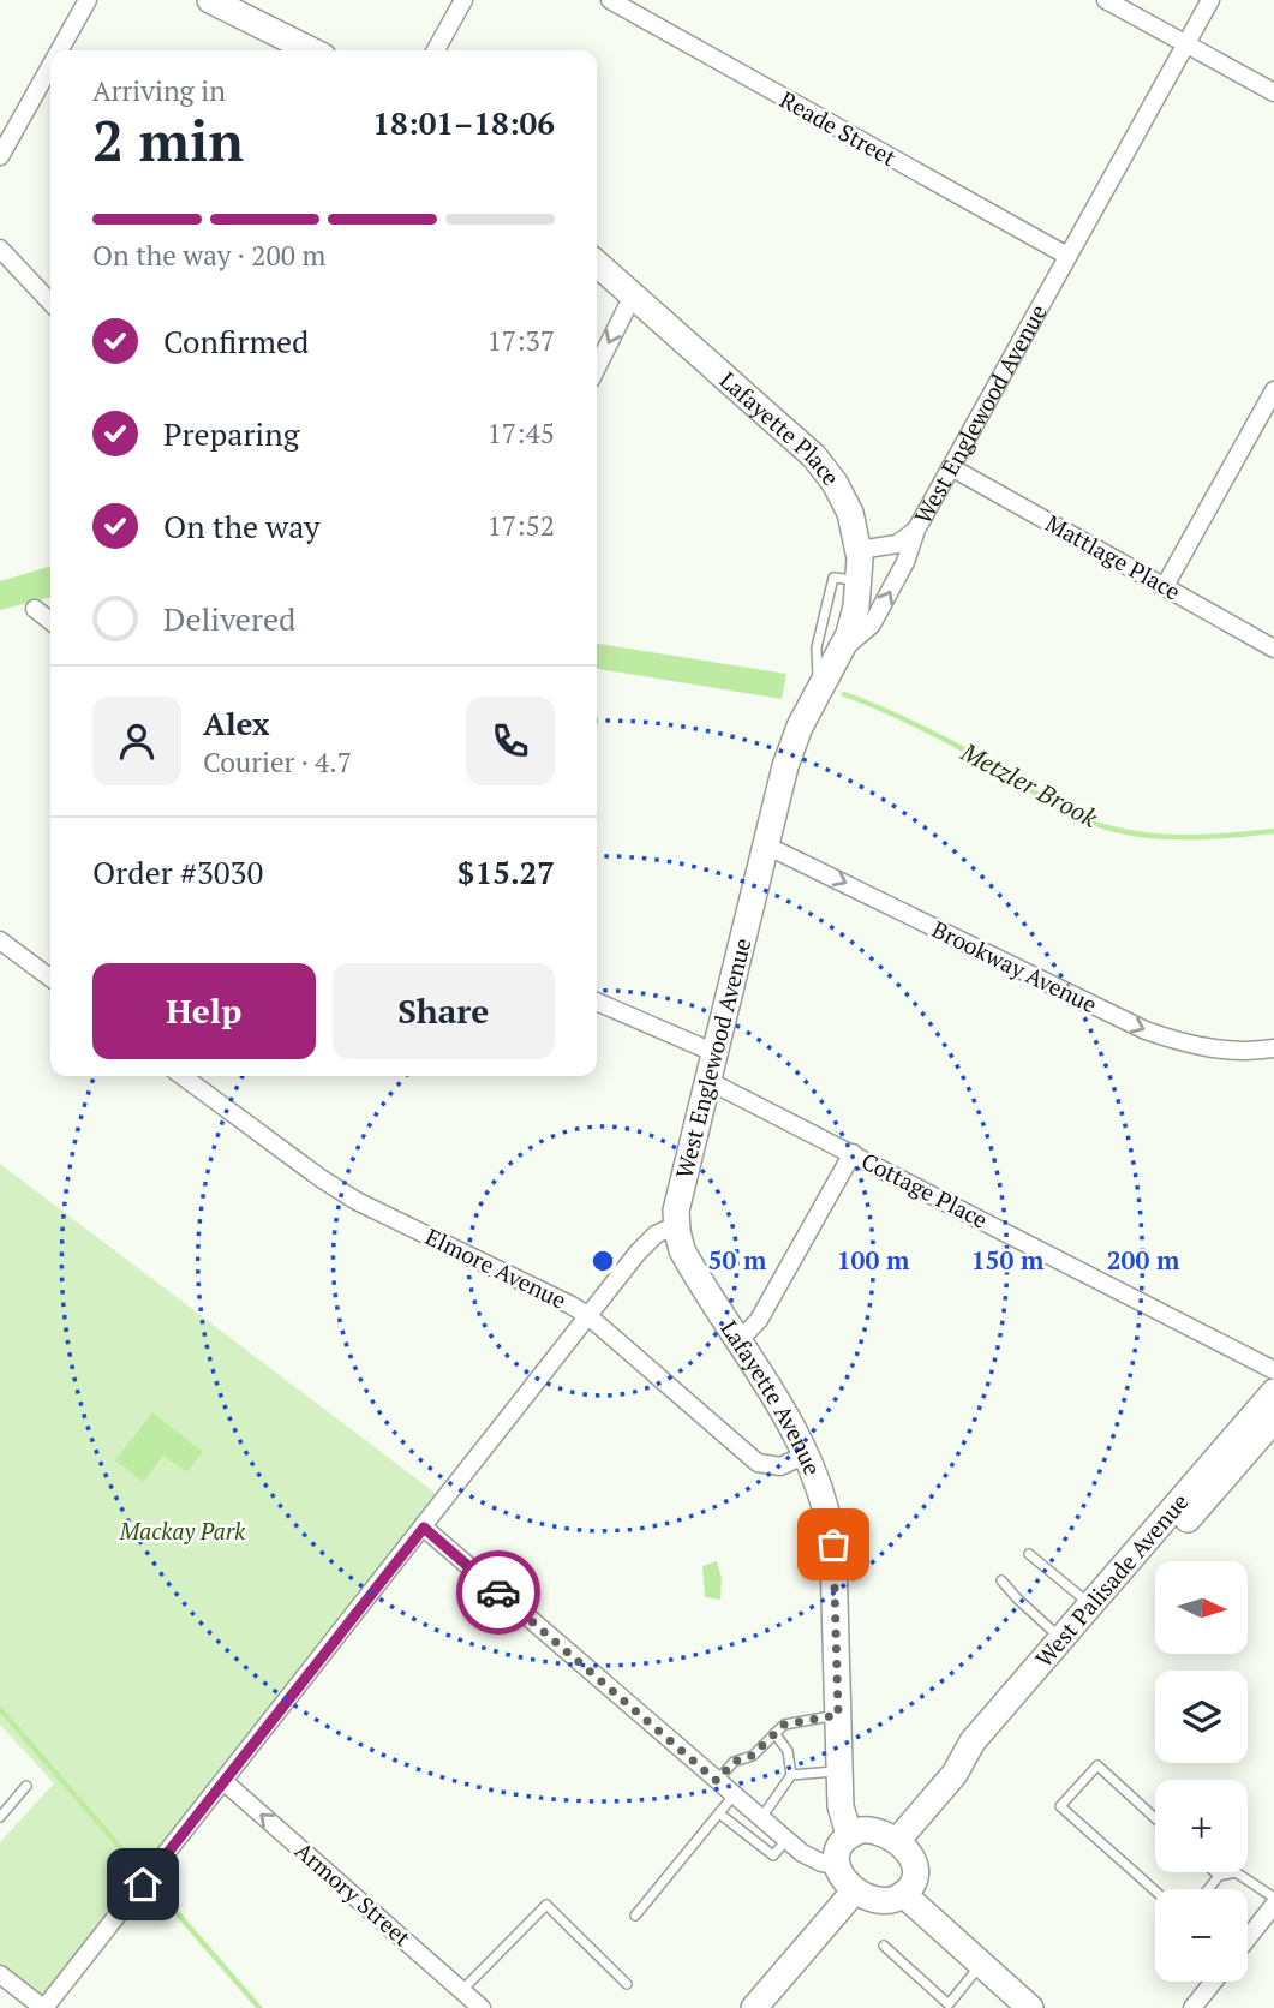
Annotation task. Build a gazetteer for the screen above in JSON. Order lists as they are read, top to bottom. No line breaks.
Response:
{"streets":{"street":["Reade Street","West Englewood Avenue","Lafayette Place","Mattlage Place","Brookway Avenue","Cottage Place","Elmore Avenue","Lafayette Avenue","West Palisade Avenue","Armory Street"]},"crossings":[["Reade Street","West Englewood Avenue"],["West Englewood Avenue","Lafayette Place"],["West Englewood Avenue","Mattlage Place"],["West Englewood Avenue","Brookway Avenue"],["West Englewood Avenue","Cottage Place"],["West Englewood Avenue","Lafayette Avenue"],["Elmore Avenue","Lafayette Avenue"],["Lafayette Avenue","West Palisade Avenue"]],"one_way":["Brookway Avenue","Armory Street"],"water":["Metzler Brook"],"parks":["Mackay Park"],"north":"right","page":{"heading":["2 min","Arriving in","18:01–18:06"],"panel":["Alex","Courier · 4.7","Order #3030","$15.27"],"bar":"On the way · 200 m","list":[["Confirmed","17:37"],["Preparing","17:45"],["On the way","17:52"],"Delivered"],"buttons":["Help","Share"],"map_buttons":["+","−"]},"rings":["50 m","100 m","150 m","200 m"]}
